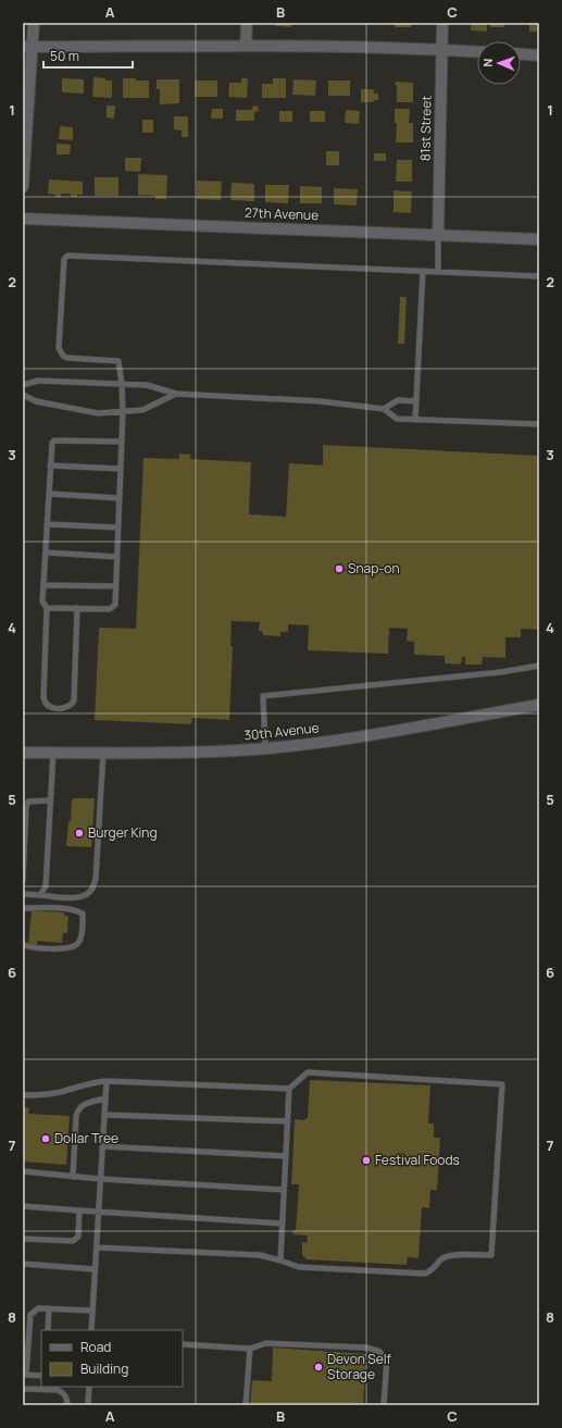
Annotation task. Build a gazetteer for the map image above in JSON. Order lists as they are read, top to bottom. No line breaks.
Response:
{"streets":{"street":["81st Street","27th Avenue","30th Avenue"]},"crossings":[["81st Street","27th Avenue"]],"places":["Snap-on","Burger King","Dollar Tree","Festival Foods","Devon Self Storage"],"legend":["Road","Building"],"scale_bar":"50 m","north":"left","grid":{"columns":["A","B","C"],"rows":["1","2","3","4","5","6","7","8"]}}
